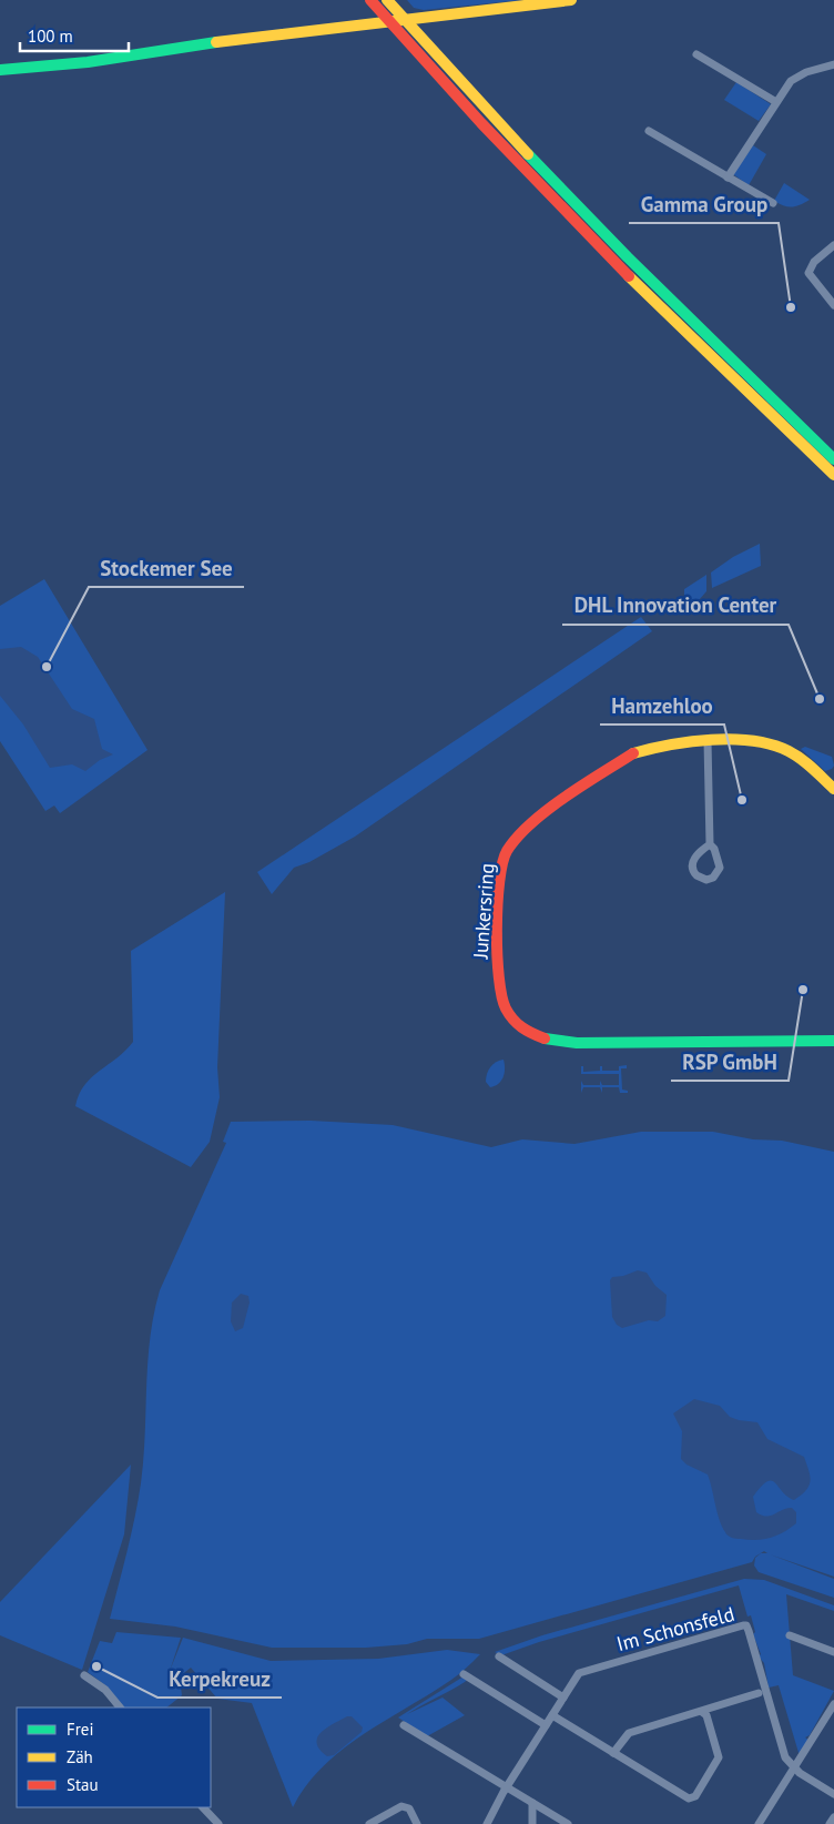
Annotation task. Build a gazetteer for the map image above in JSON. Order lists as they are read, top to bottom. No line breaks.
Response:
{"streets":{"main road":["Junkersring"],"street":["Im Schonsfeld"]},"places":["Gamma Group","Stockemer See","DHL Innovation Center","Hamzehloo","RSP GmbH","Kerpekreuz"],"legend":["Frei","Zäh","Stau"],"scale_bar":"100 m"}
